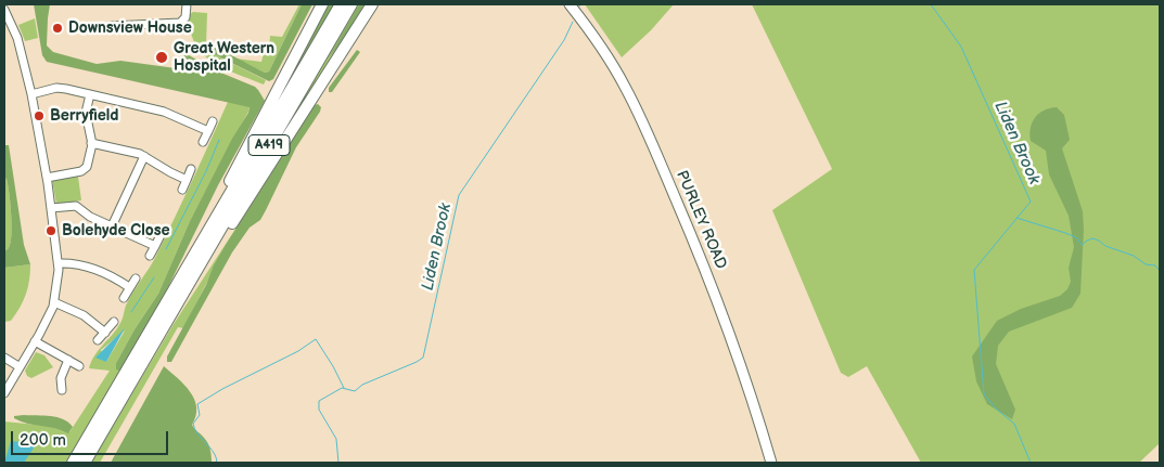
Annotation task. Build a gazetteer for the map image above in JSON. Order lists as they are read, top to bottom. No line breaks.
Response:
{"streets":{"highway":["A419"],"main road":["PURLEY ROAD"]},"water":["Liden Brook"],"places":["Downsview House","Great Western Hospital","Berryfield","Bolehyde Close"],"scale_bar":"200 m"}
